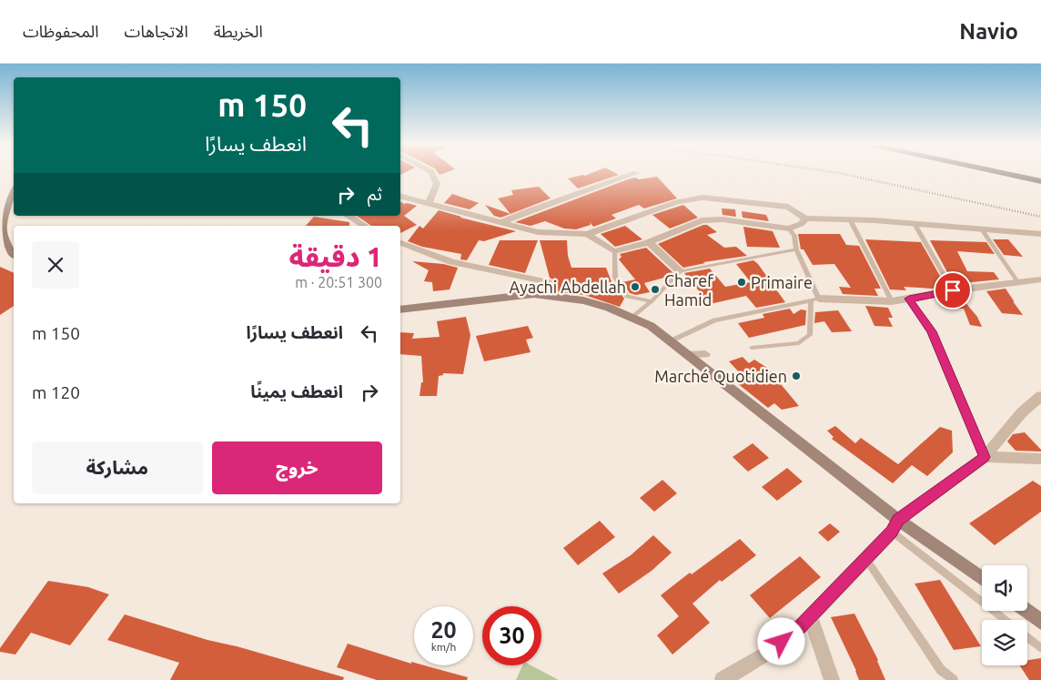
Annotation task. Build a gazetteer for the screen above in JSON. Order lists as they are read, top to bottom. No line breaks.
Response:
{"places":["Primaire","Ayachi Abdellah","Charef Hamid","Marché Quotidien"],"page":{"header":"Navio","nav":["الخريطة","الاتجاهات","المحفوظات"],"turn":["150 m","انعطف يسارًا"],"then":"ثم","heading":["1 دقيقة","300 m · 20:51"],"list":[{"name":"انعطف يسارًا","value":"150 m"},{"name":"انعطف يمينًا","value":"120 m"}],"buttons":["خروج","مشاركة"],"speed":"20 km/h","limit":"30"}}
